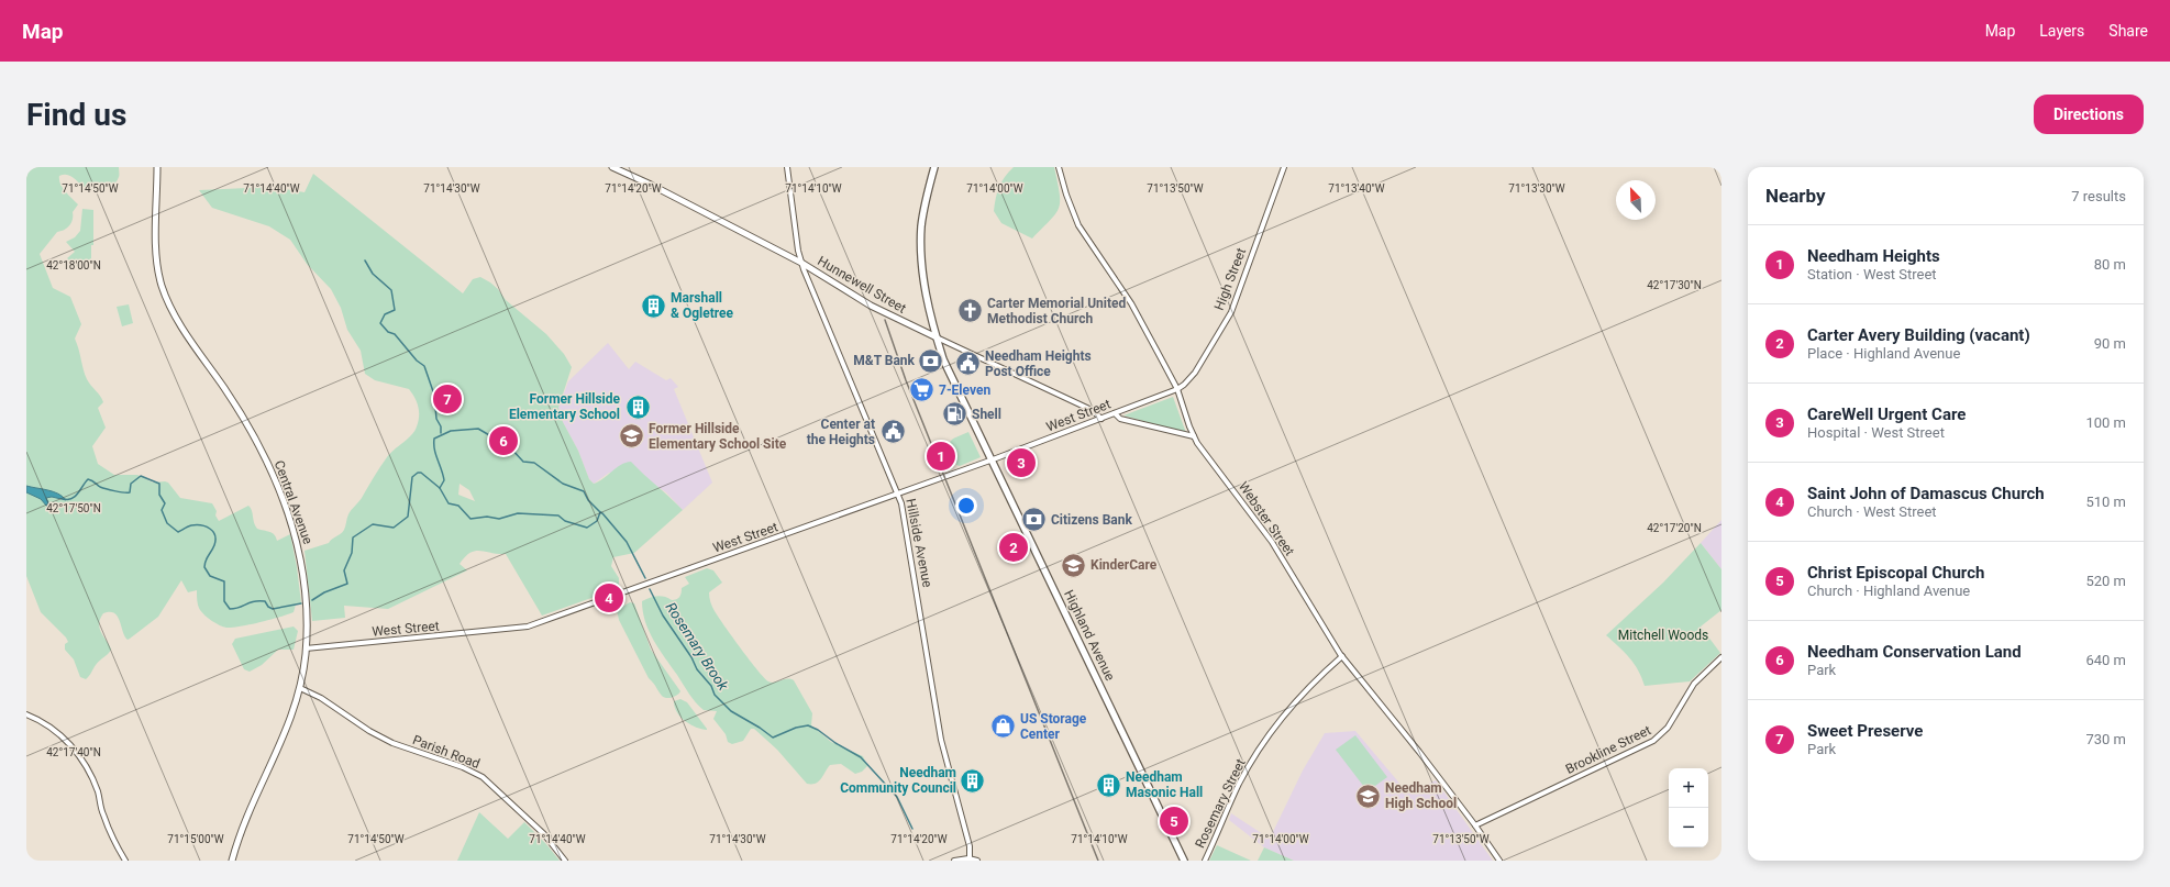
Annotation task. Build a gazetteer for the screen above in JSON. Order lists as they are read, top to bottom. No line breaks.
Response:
{"streets":{"main road":["Hunnewell Street","Central Avenue","Highland Avenue"],"street":["High Street","West Street","Webster Street","Hillside Avenue","Brookline Street","Parish Road","Rosemary Street"]},"crossings":[["High Street","West Street"],["High Street","Webster Street"],["Hunnewell Street","West Street"],["Hunnewell Street","Hillside Avenue"],["Hunnewell Street","Highland Avenue"],["West Street","Central Avenue"],["West Street","Webster Street"],["West Street","Hillside Avenue"],["West Street","Highland Avenue"],["Central Avenue","Parish Road"],["Webster Street","Brookline Street"],["Webster Street","Rosemary Street"]],"water":["Rosemary Brook"],"parks":["Mitchell Woods"],"places":{"building":["Marshall & Ogletree","Former Hillside Elementary School","Needham Community Council","Needham Masonic Hall"],"church":["Carter Memorial United Methodist Church"],"bank":["M&T Bank","Citizens Bank"],"public building":["Needham Heights Post Office","Center at the Heights"],"supermarket":["7-Eleven"],"fuel station":["Shell"],"school or university":["Former Hillside Elementary School Site","KinderCare","Needham High School"],"shop":["US Storage Center"]},"north":"top left","page":{"header":"Map","nav":["Map","Layers","Share"],"buttons":"Directions","title":"Find us","heading":["Nearby","7 results"],"list":[{"mark":"1","name":"Needham Heights","note":"Station · West Street","value":"80 m"},{"mark":"2","name":"Carter Avery Building (vacant)","note":"Place · Highland Avenue","value":"90 m"},{"mark":"3","name":"CareWell Urgent Care","note":"Hospital · West Street","value":"100 m"},{"mark":"4","name":"Saint John of Damascus Church","note":"Church · West Street","value":"510 m"},{"mark":"5","name":"Christ Episcopal Church","note":"Church · Highland Avenue","value":"520 m"},{"mark":"6","name":"Needham Conservation Land","note":"Park","value":"640 m"},{"mark":"7","name":"Sweet Preserve","note":"Park","value":"730 m"}],"pins":["7","6","1","3","2","4","5"],"map_buttons":["+","−"]},"coordinates":["71°14'50\"W","71°14'40\"W","71°14'30\"W","71°14'20\"W","71°14'10\"W","71°14'00\"W","71°13'50\"W","71°13'40\"W","71°13'30\"W","42°18'00\"N","42°17'30\"N","42°17'50\"N","42°17'20\"N","42°17'40\"N","71°15'00\"W"]}
